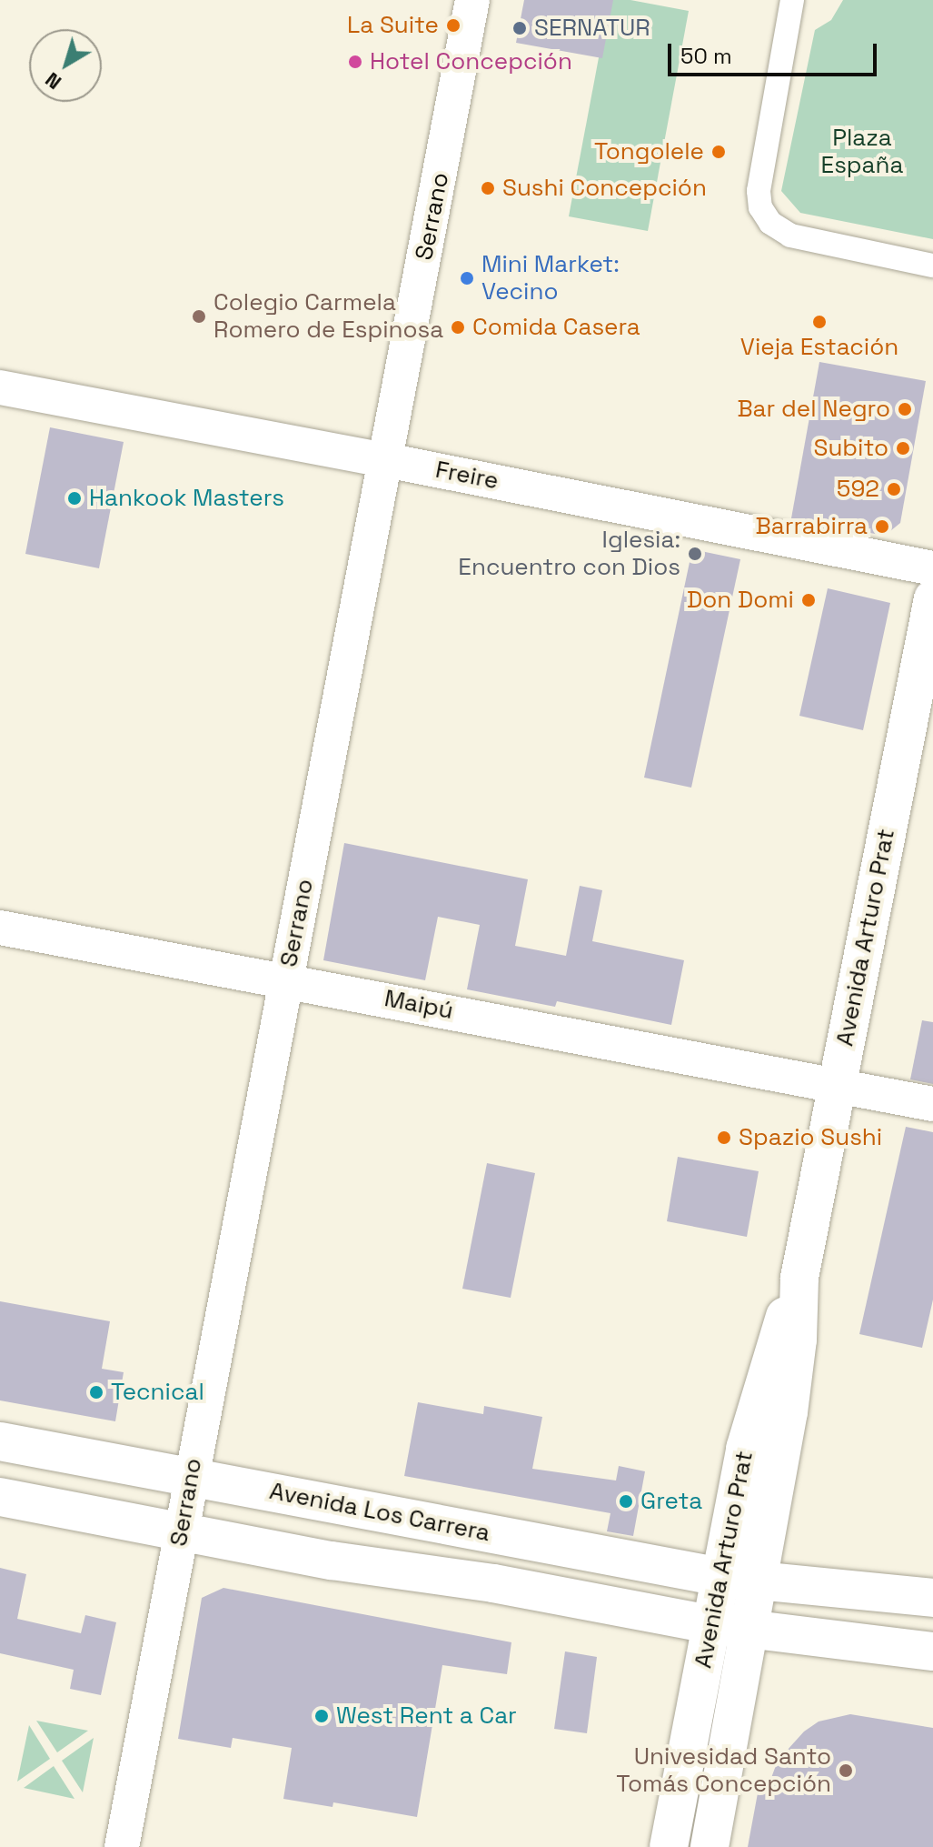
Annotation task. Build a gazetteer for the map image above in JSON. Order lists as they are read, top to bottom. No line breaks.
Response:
{"streets":{"main road":["Serrano","Freire","Avenida Arturo Prat","Maipú","Avenida Los Carrera"]},"crossings":[["Serrano","Freire"],["Serrano","Maipú"],["Serrano","Avenida Los Carrera"],["Avenida Arturo Prat","Maipú"],["Avenida Arturo Prat","Avenida Los Carrera"]],"parks":["Plaza España"],"places":["La Suite","SERNATUR","Hotel Concepción","Tongolele","Sushi Concepción","Mini Market: Vecino","Colegio Carmela Romero de Espinosa","Vieja Estación","Comida Casera","Bar del Negro","Subito","592","Hankook Masters","Barrabirra","Iglesia: Encuentro con Dios","Don Domi","Spazio Sushi","Tecnical","Greta","West Rent a Car","Univesidad Santo Tomás Concepción"],"scale_bar":"50 m","north":"bottom left"}
